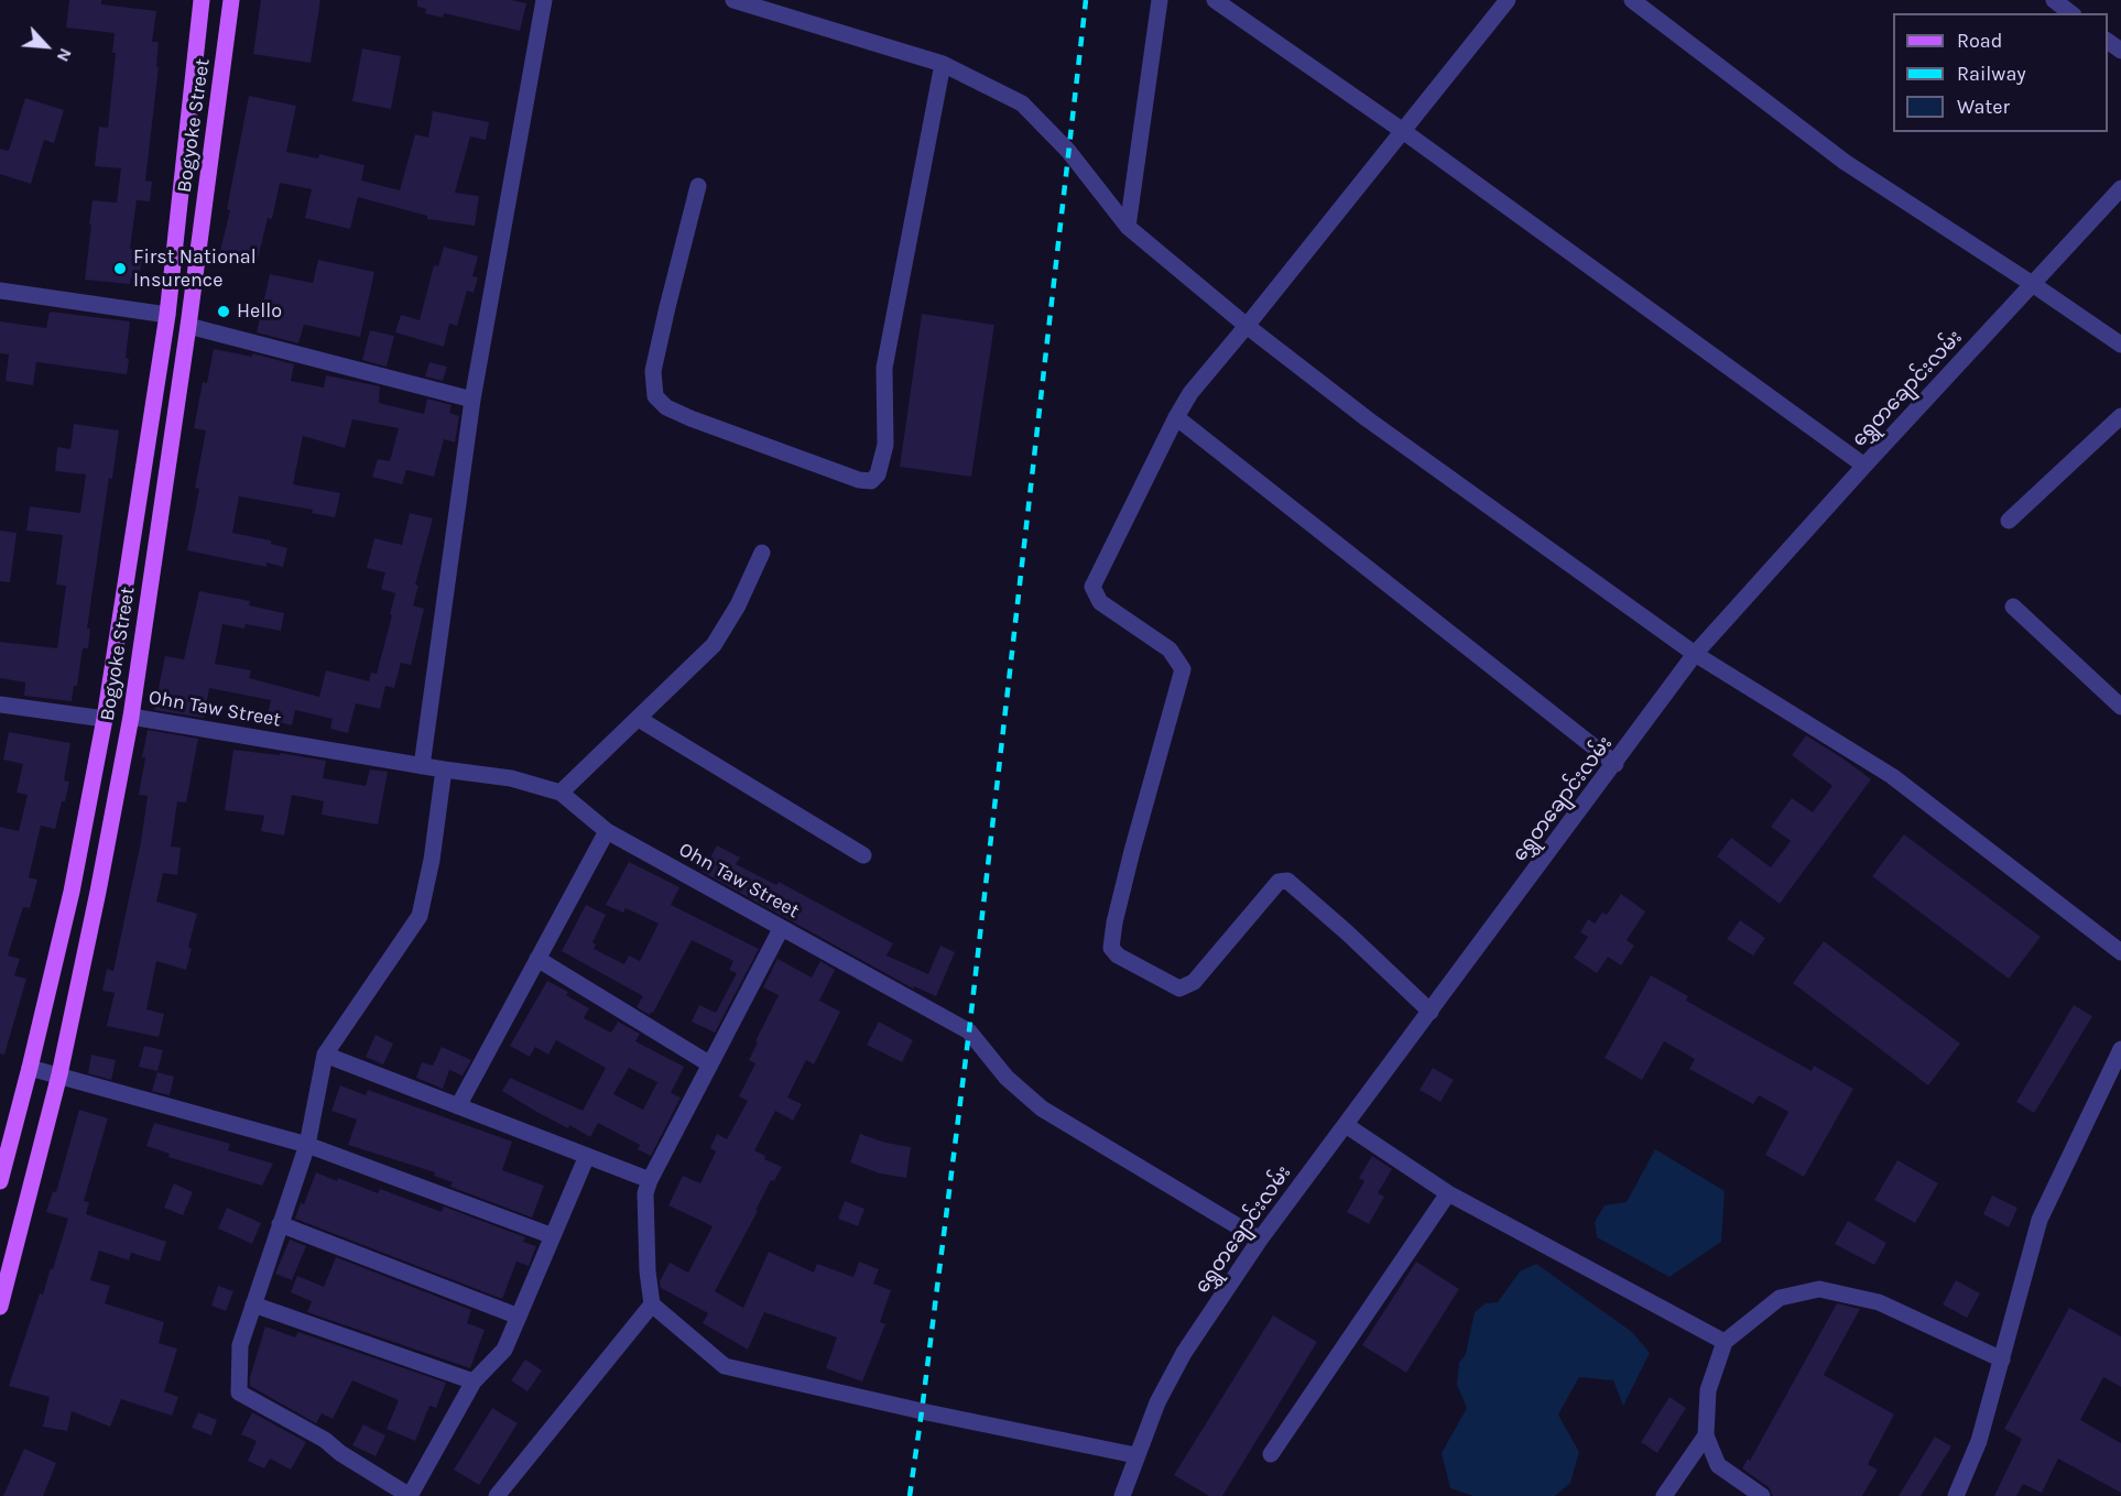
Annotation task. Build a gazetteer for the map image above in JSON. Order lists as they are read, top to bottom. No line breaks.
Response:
{"streets":{"main road":["Bogyoke Street"],"street":["ရွှေတချောင်းလမ်း","Ohn Taw Street"]},"crossings":[["Bogyoke Street","Ohn Taw Street"],["ရွှေတချောင်းလမ်း","Ohn Taw Street"]],"places":["First National Insurence","Hello"],"legend":["Road","Railway","Water"],"north":"bottom right"}
